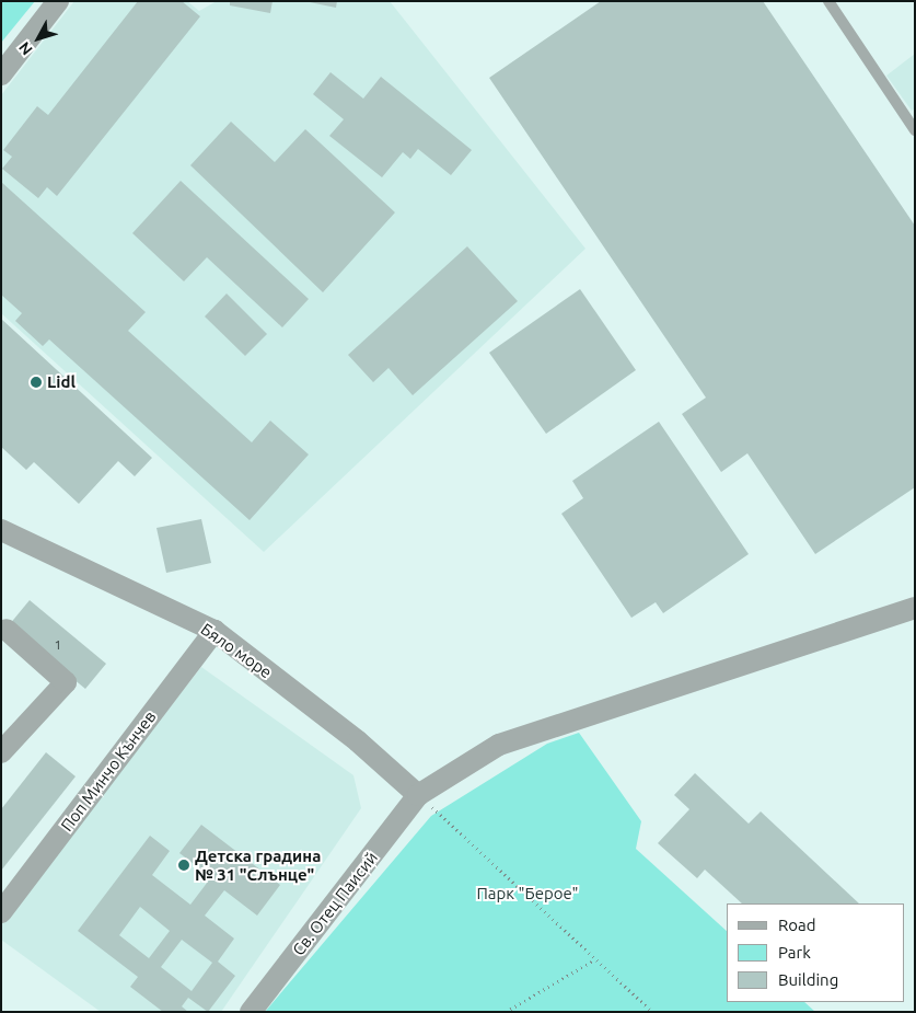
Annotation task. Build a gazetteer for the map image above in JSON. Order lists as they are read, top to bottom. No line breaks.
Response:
{"streets":{"street":["Бяло море","Поп Минчо Кънчев","Св. Отец Паисий"]},"crossings":[["Бяло море","Поп Минчо Кънчев"],["Бяло море","Св. Отец Паисий"]],"parks":["Парк \"Берое\""],"places":["Lidl","Детска градина № 31 \"Слънце\""],"house_numbers":["1"],"legend":["Road","Park","Building"],"north":"bottom left"}
